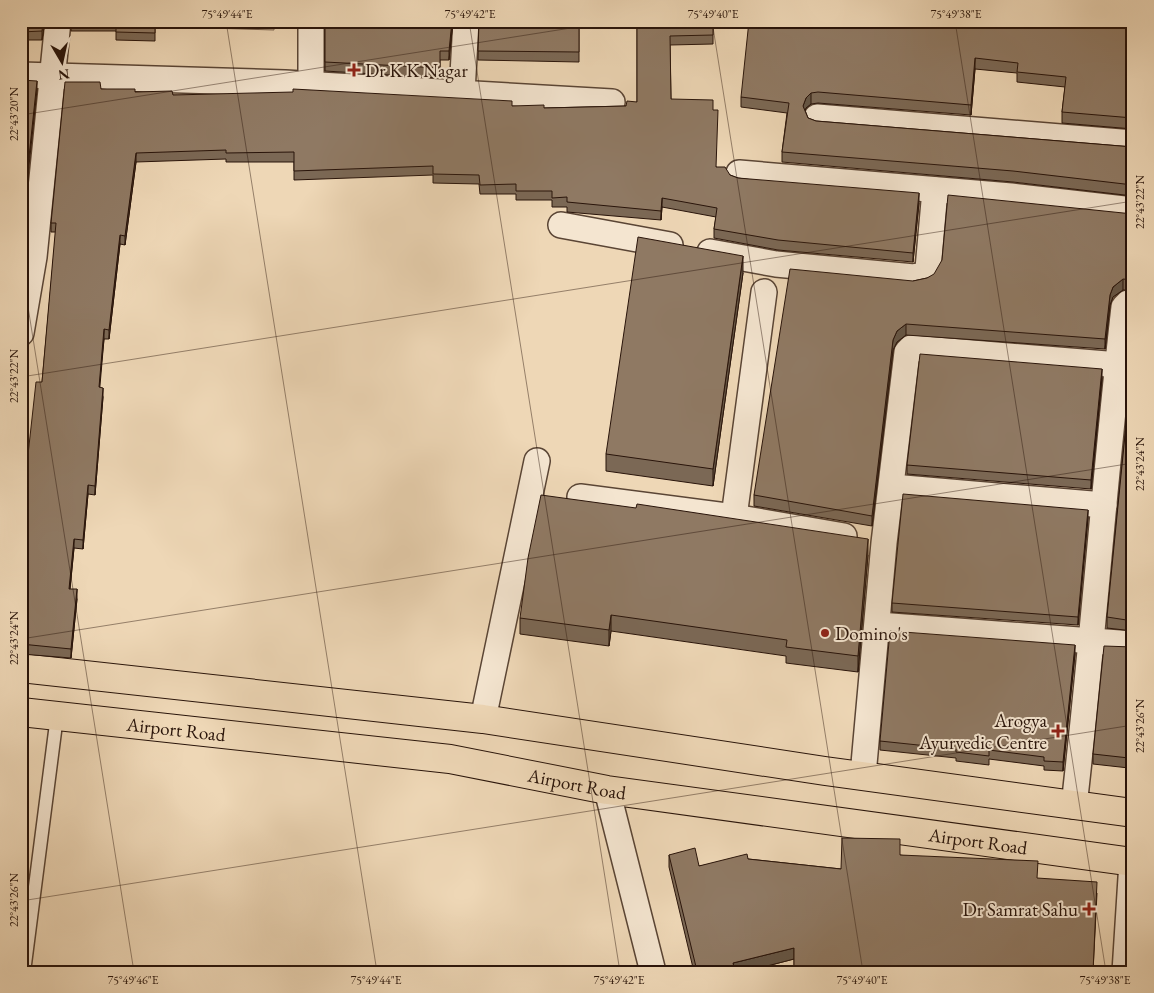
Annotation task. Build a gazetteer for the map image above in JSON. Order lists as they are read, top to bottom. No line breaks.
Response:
{"streets":{"main road":["Airport Road"]},"places":{"health":["Dr K K Nagar","Arogya Ayurvedic Centre","Dr Samrat Sahu"],"other":["Domino's"]},"north":"bottom","coordinates":["75°49'44\"E","75°49'42\"E","75°49'40\"E","75°49'38\"E","22°43'20\"N","22°43'22\"N","22°43'24\"N","22°43'26\"N","75°49'46\"E"]}
